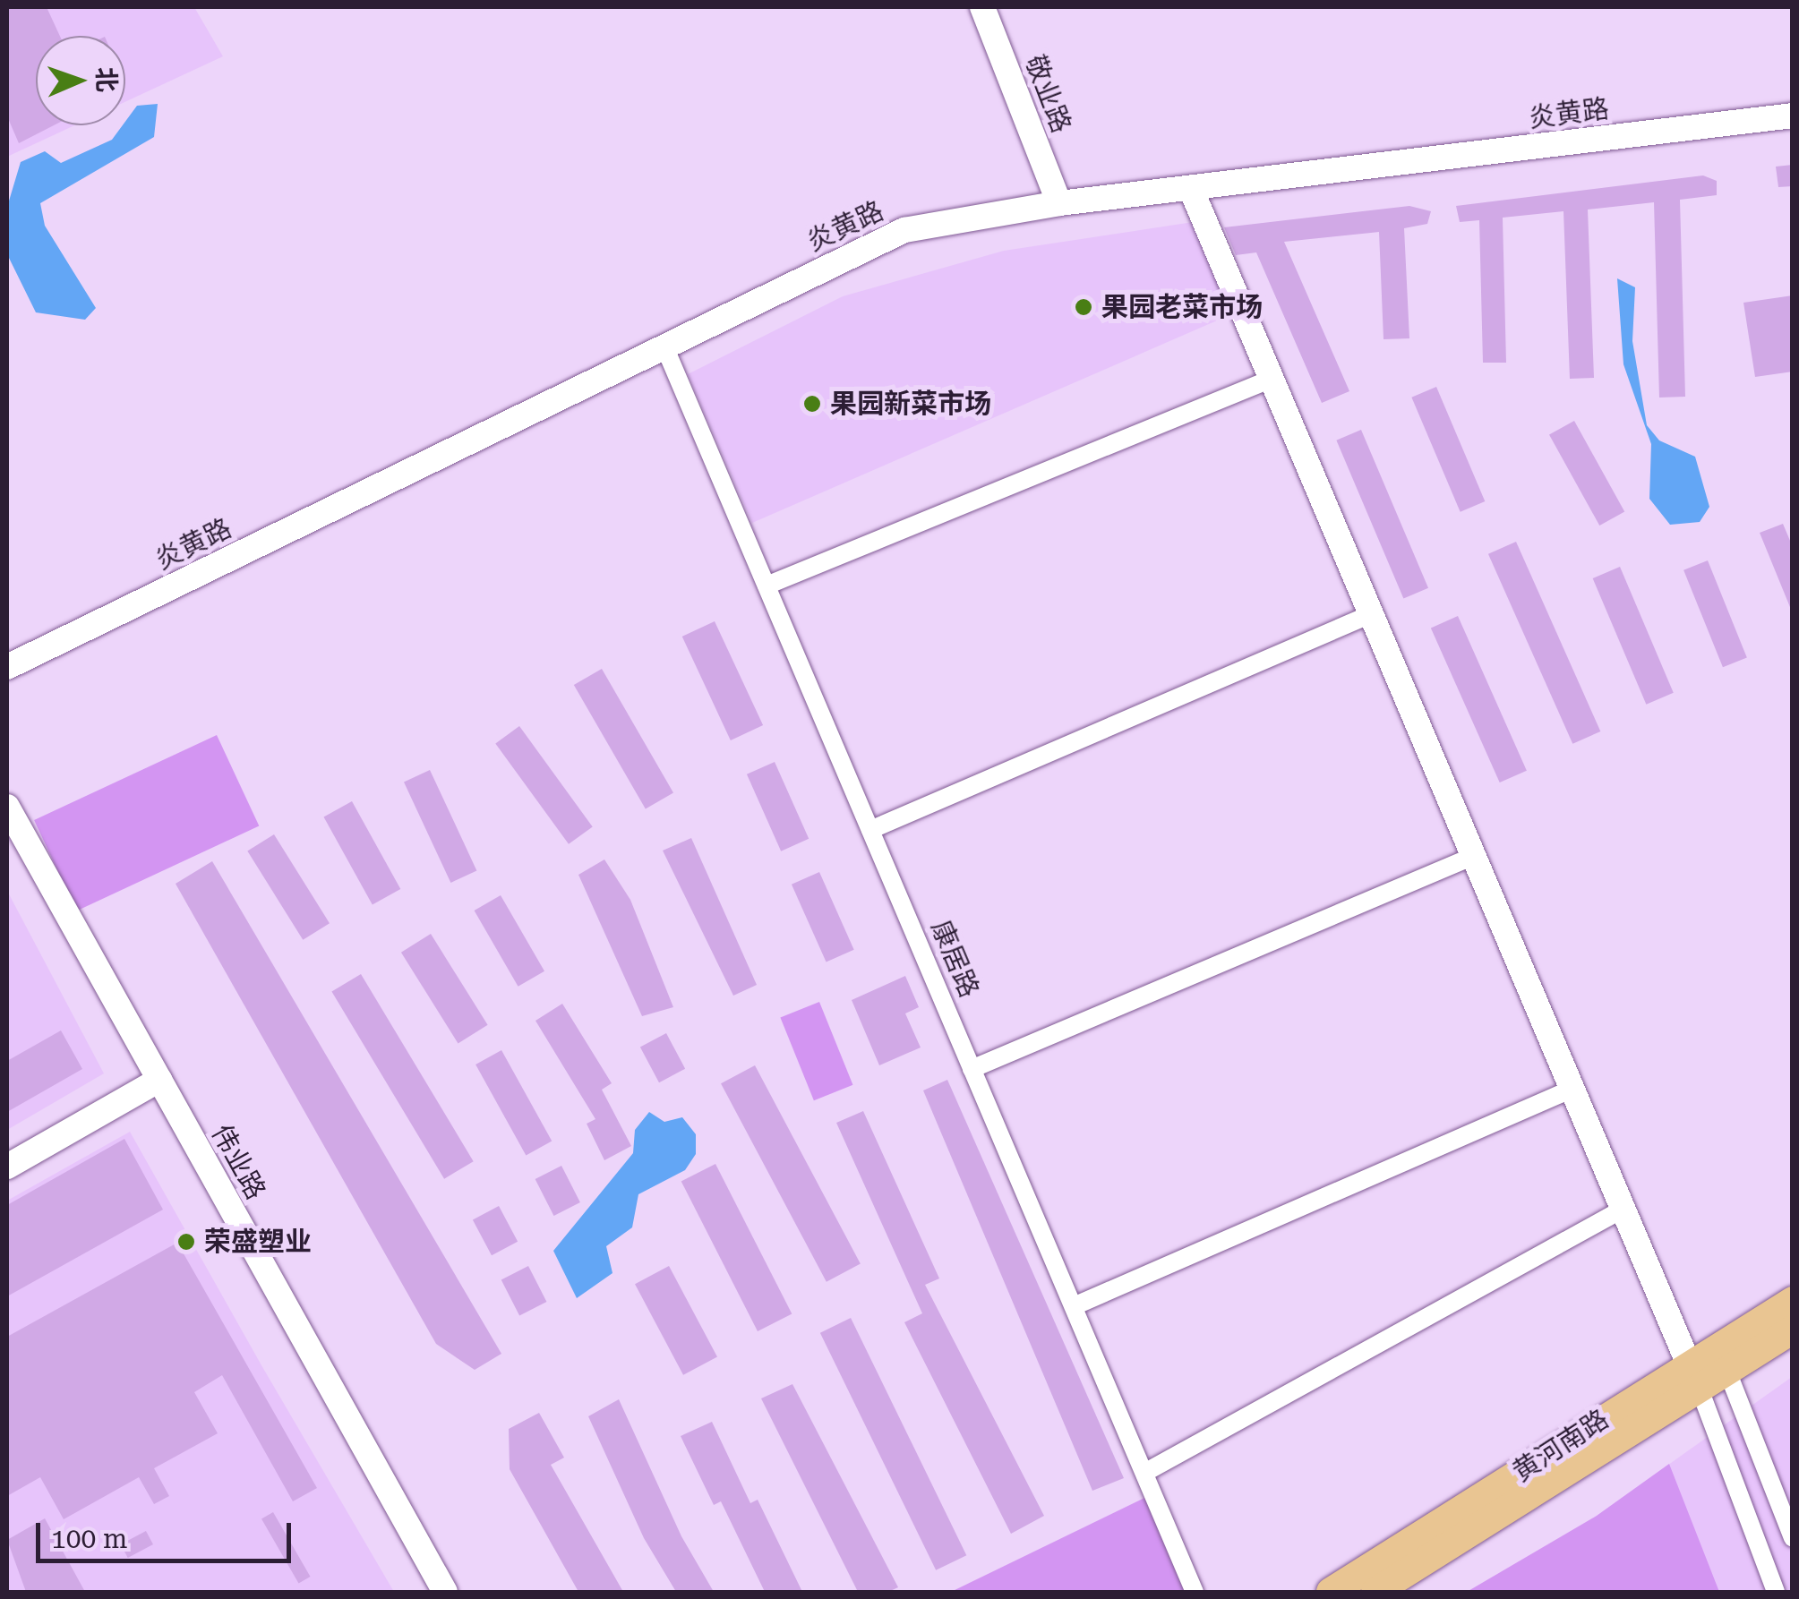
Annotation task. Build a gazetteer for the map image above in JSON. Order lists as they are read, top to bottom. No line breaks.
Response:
{"streets":{"main road":["黄河南路"],"street":["敬业路","炎黄路","康居路","伟业路"]},"crossings":[["敬业路","炎黄路"],["炎黄路","康居路"]],"places":["果园老菜市场","果园新菜市场","荣盛塑业"],"scale_bar":"100 m","north":"right"}
